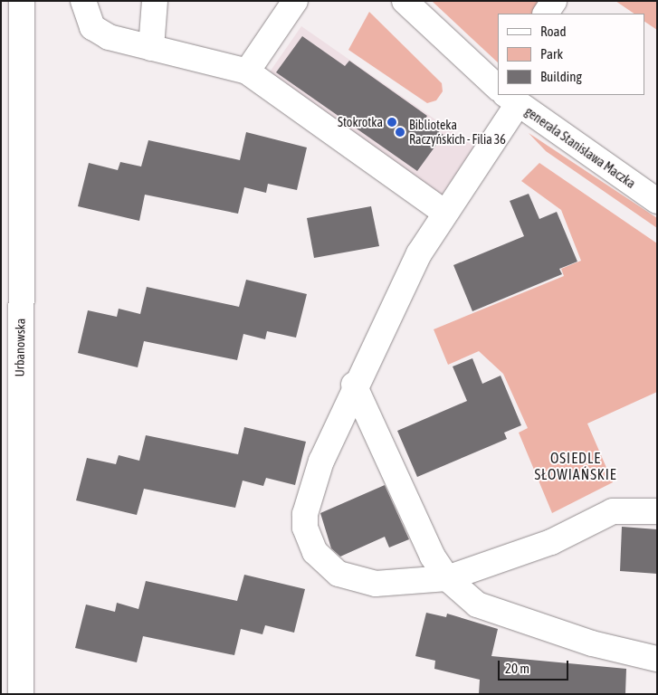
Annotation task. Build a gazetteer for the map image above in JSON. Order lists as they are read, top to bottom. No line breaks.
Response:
{"streets":{"street":["generała Stanisława Maczka","Urbanowska"]},"districts":["OSIEDLE SŁOWIAŃSKIE"],"places":["Stokrotka","Biblioteka Raczyńskich - Filia 36"],"legend":["Road","Park","Building"],"scale_bar":"20 m"}
